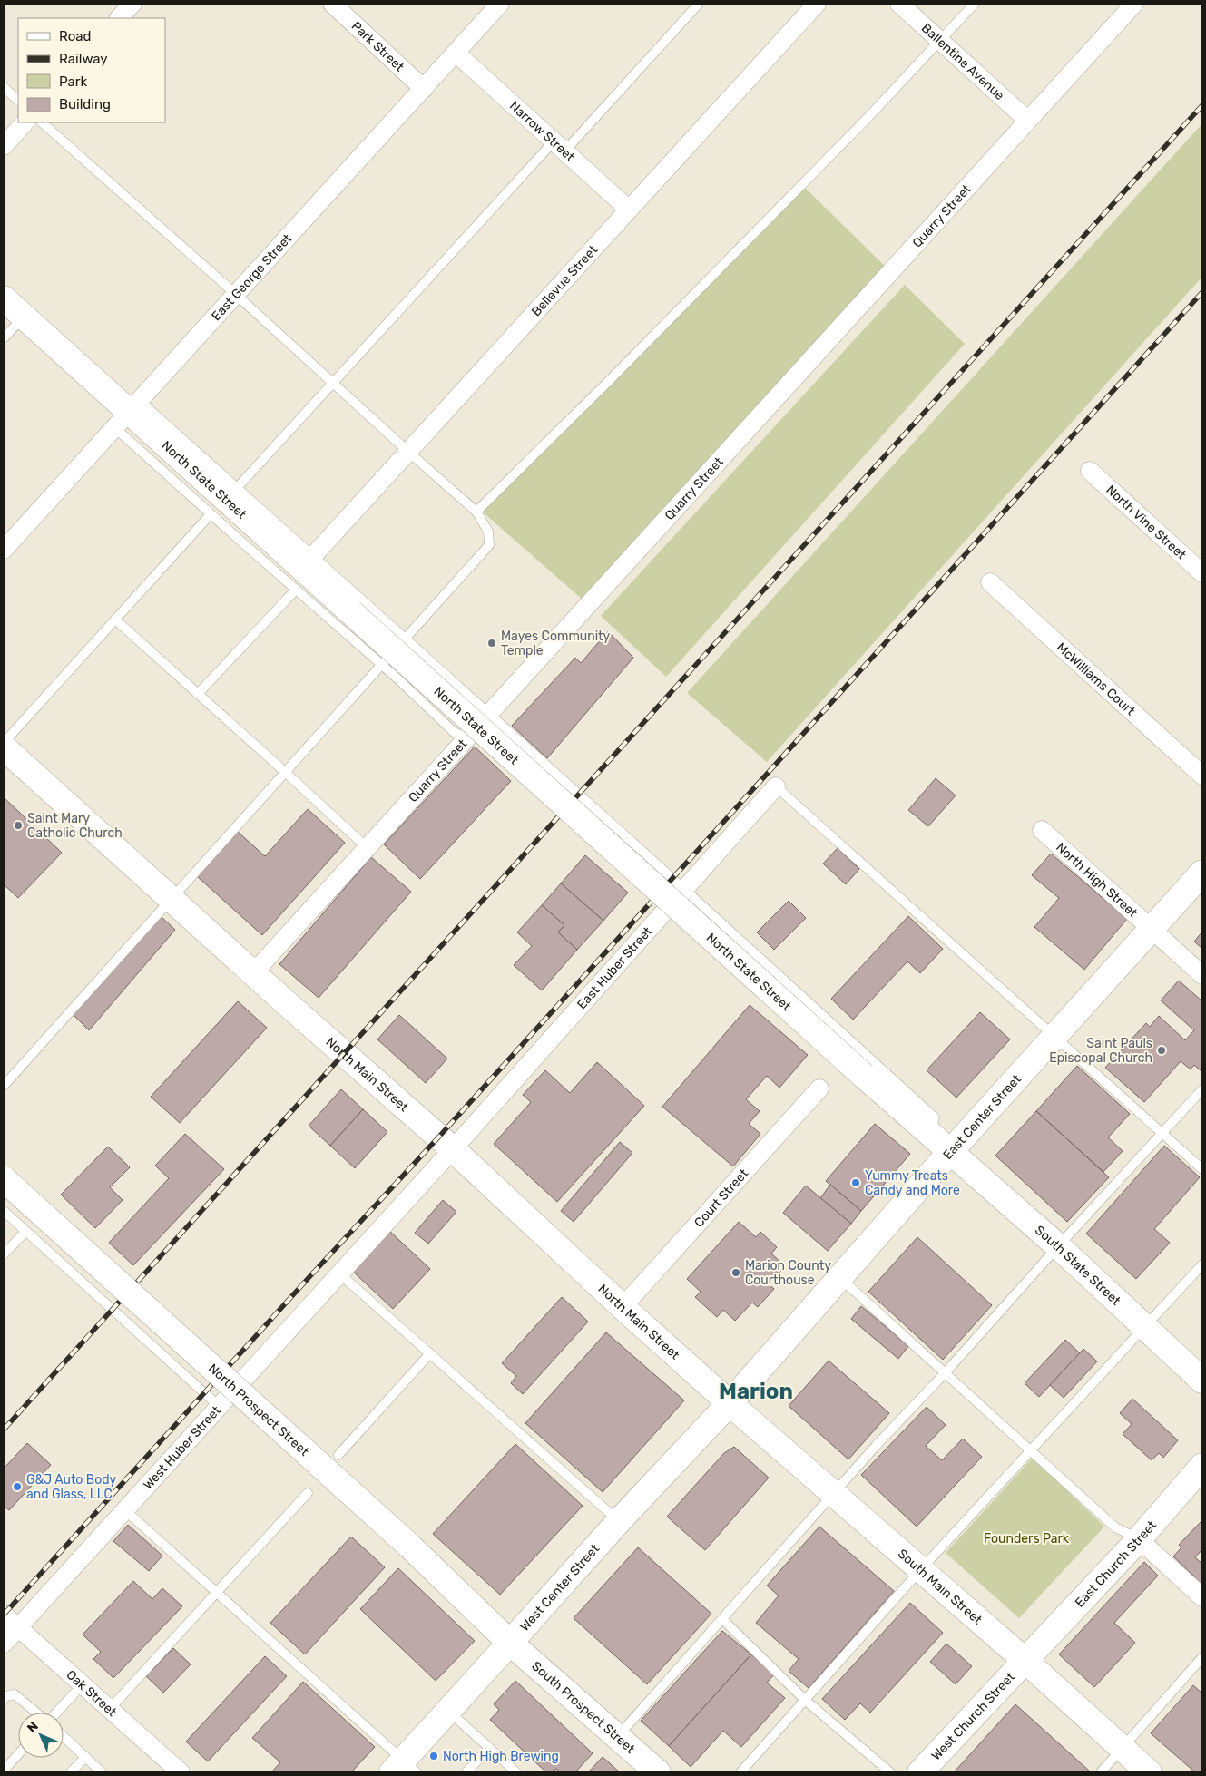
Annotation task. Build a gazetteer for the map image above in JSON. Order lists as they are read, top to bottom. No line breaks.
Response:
{"streets":{"main road":["North State Street","North Main Street","East Center Street","South State Street","North Prospect Street","East Church Street","South Main Street","West Center Street","South Prospect Street","West Church Street"],"street":["Park Street","Ballentine Avenue","Narrow Street","Quarry Street","East George Street","Bellevue Street","North Vine Street","McWilliams Court","North High Street","East Huber Street","Court Street","West Huber Street","Oak Street"]},"crossings":[["Park Street","East George Street"],["Ballentine Avenue","Quarry Street"],["Narrow Street","East George Street"],["Narrow Street","Bellevue Street"],["Quarry Street","North Main Street"],["East George Street","North State Street"],["North State Street","East Center Street"],["North State Street","South State Street"],["North High Street","East Center Street"],["East Huber Street","North Main Street"],["East Huber Street","West Huber Street"],["North Main Street","East Center Street"],["North Main Street","Court Street"],["North Main Street","West Huber Street"],["North Main Street","South Main Street"],["North Main Street","West Center Street"],["East Center Street","South State Street"],["East Center Street","South Main Street"],["East Center Street","West Center Street"],["North Prospect Street","West Center Street"],["North Prospect Street","South Prospect Street"],["West Huber Street","Oak Street"],["East Church Street","South Main Street"],["East Church Street","West Church Street"],["South Main Street","West Center Street"],["South Main Street","West Church Street"],["West Center Street","South Prospect Street"]],"districts":["Marion"],"parks":["Founders Park"],"places":["Mayes Community Temple","Saint Mary Catholic Church","Saint Pauls Episcopal Church","Yummy Treats Candy and More","Marion County Courthouse","G&J Auto Body and Glass, LLC","North High Brewing"],"legend":["Road","Railway","Park","Building"],"north":"top left"}
